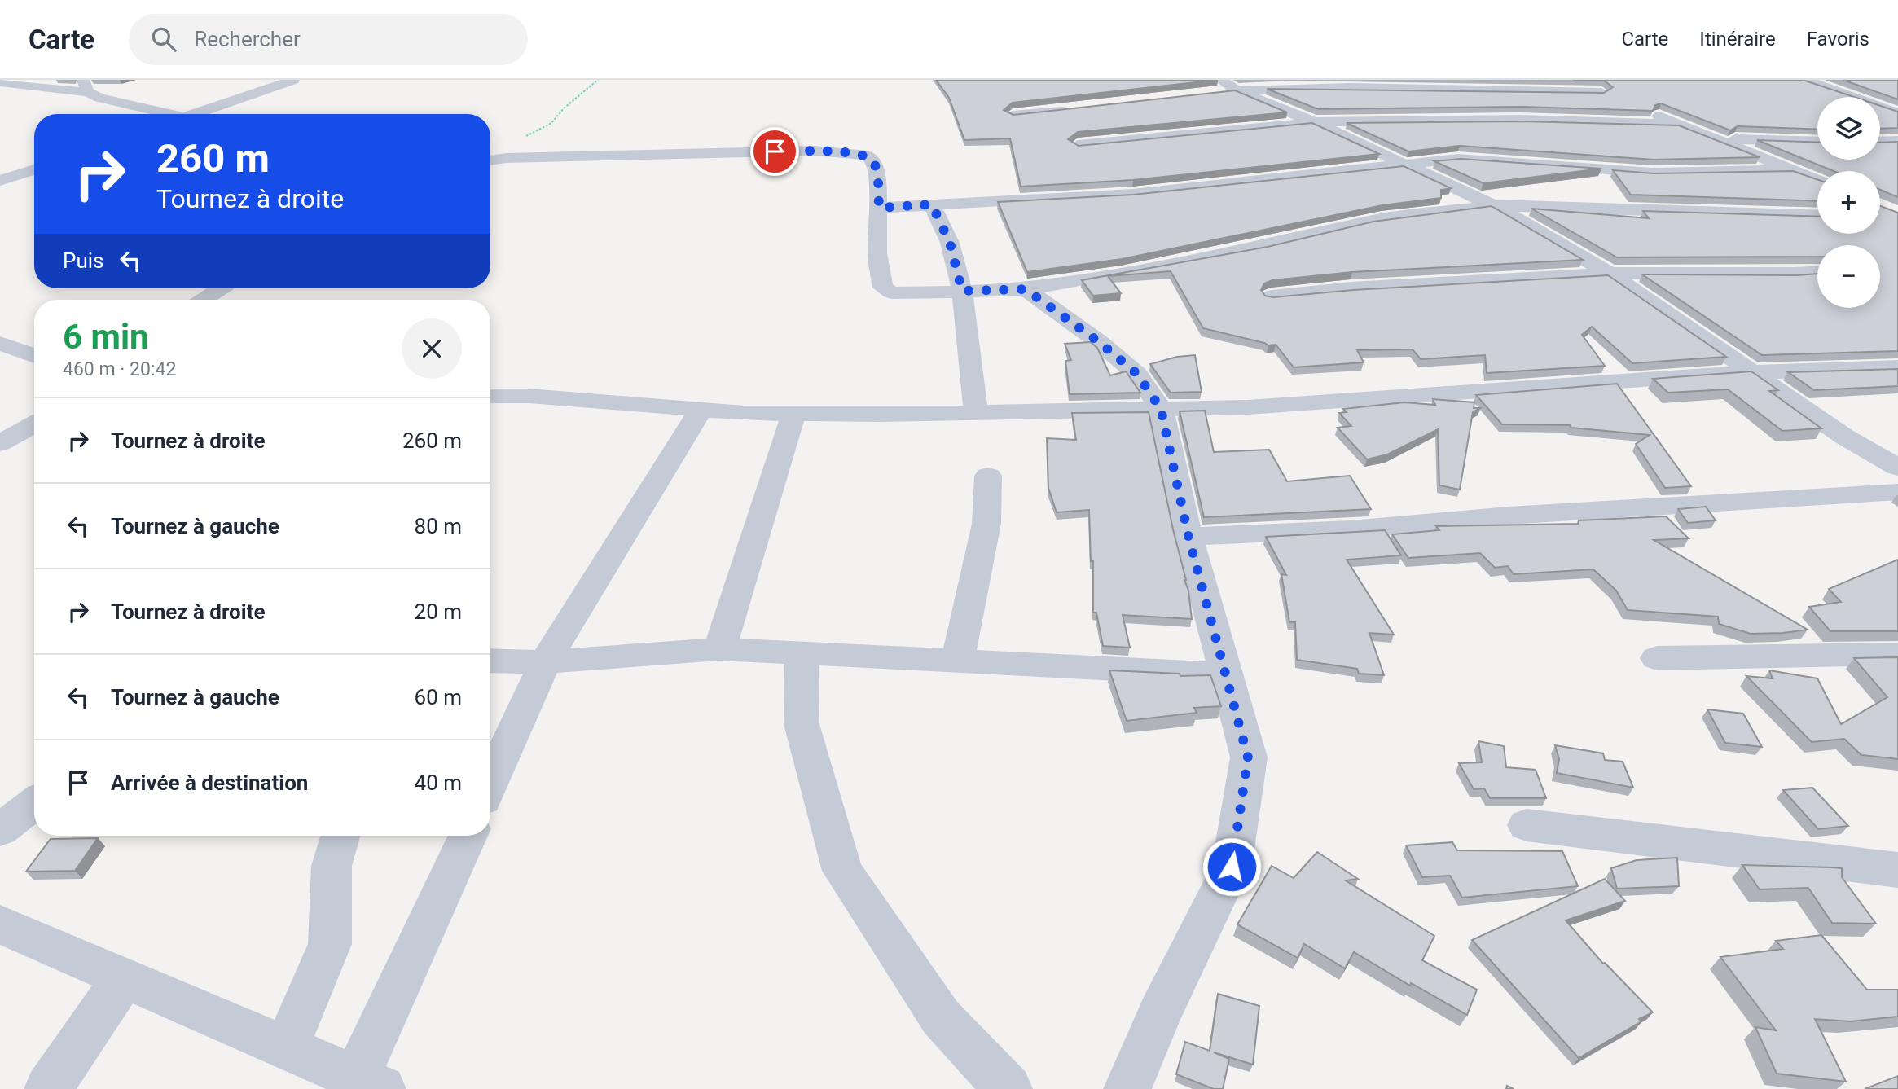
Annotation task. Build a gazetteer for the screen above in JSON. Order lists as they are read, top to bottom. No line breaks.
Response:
{"page":{"header":"Carte","search":"Rechercher","nav":["Carte","Itinéraire","Favoris"],"map_buttons":["+","−"],"turn":["260 m","Tournez à droite"],"then":"Puis","heading":["6 min","460 m · 20:42"],"list":[{"name":"Tournez à droite","value":"260 m"},{"name":"Tournez à gauche","value":"80 m"},{"name":"Tournez à droite","value":"20 m"},{"name":"Tournez à gauche","value":"60 m"},{"name":"Arrivée à destination","value":"40 m"}]}}
